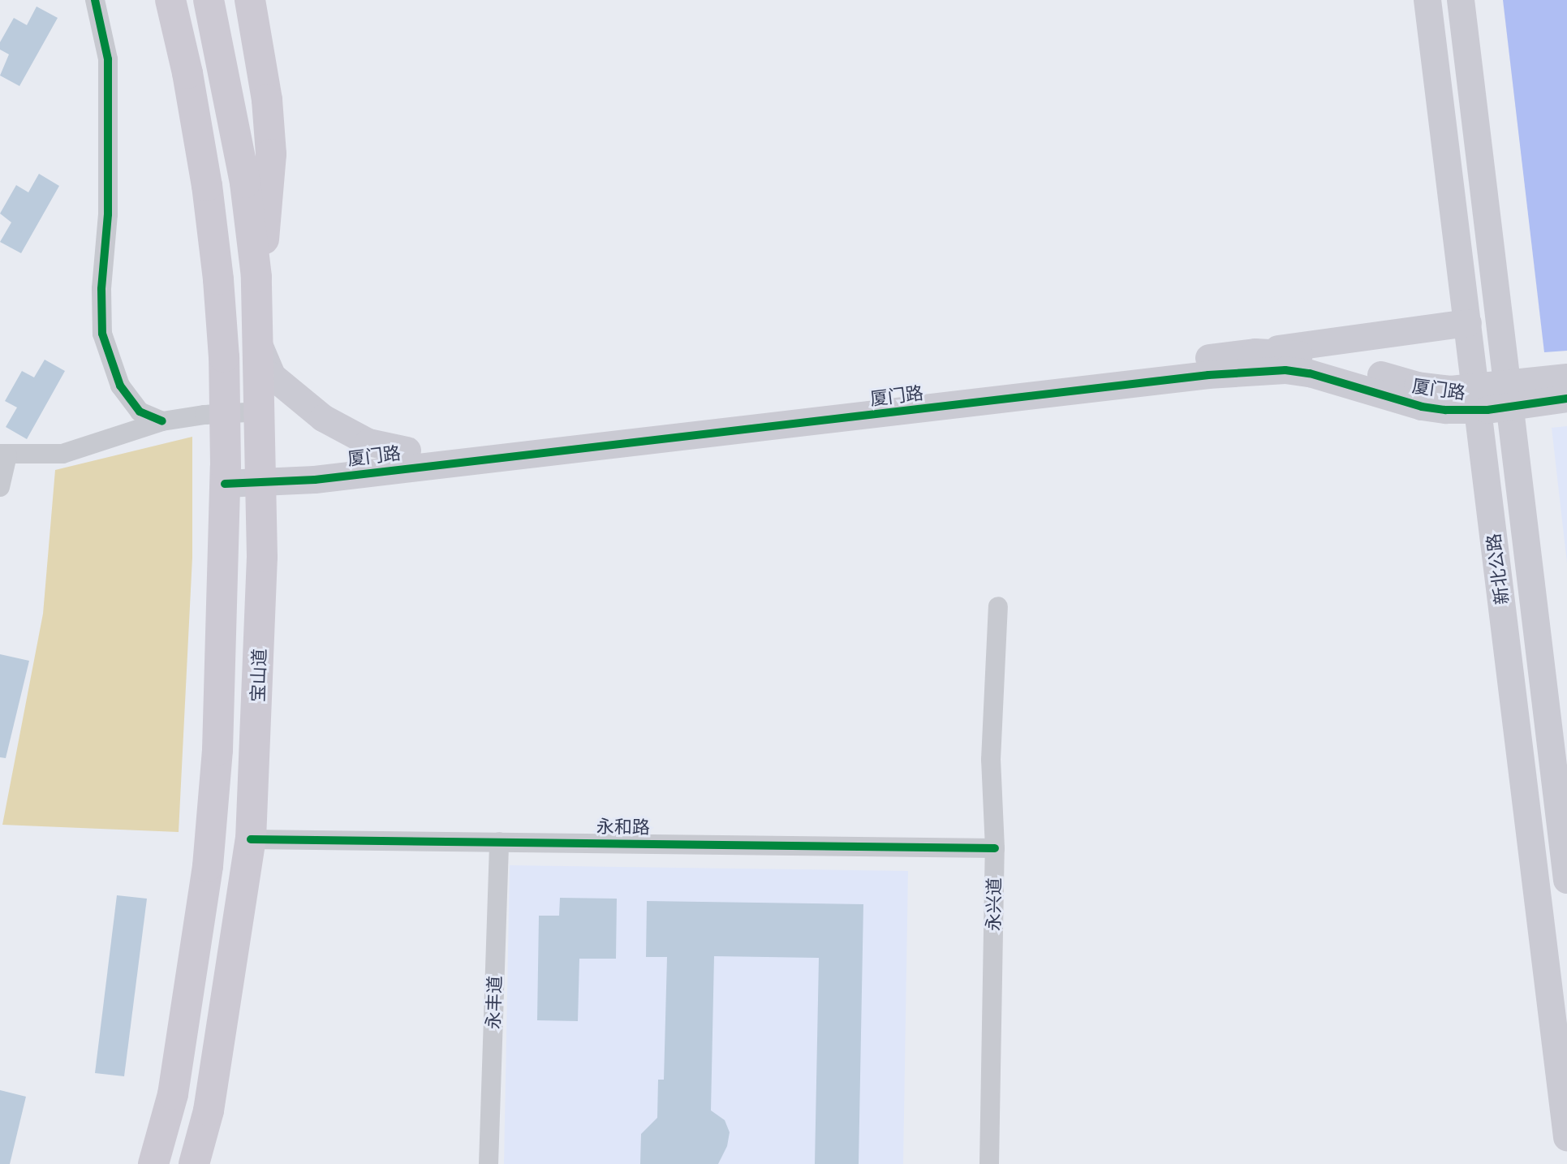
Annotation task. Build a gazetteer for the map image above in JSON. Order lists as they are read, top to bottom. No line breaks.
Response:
{"streets":{"main road":["宝山道"],"street":["厦门路","新北公路","永和路","永兴道","永丰道"]},"crossings":[["厦门路","新北公路"],["厦门路","宝山道"],["宝山道","永和路"],["永和路","永兴道"],["永和路","永丰道"]]}
